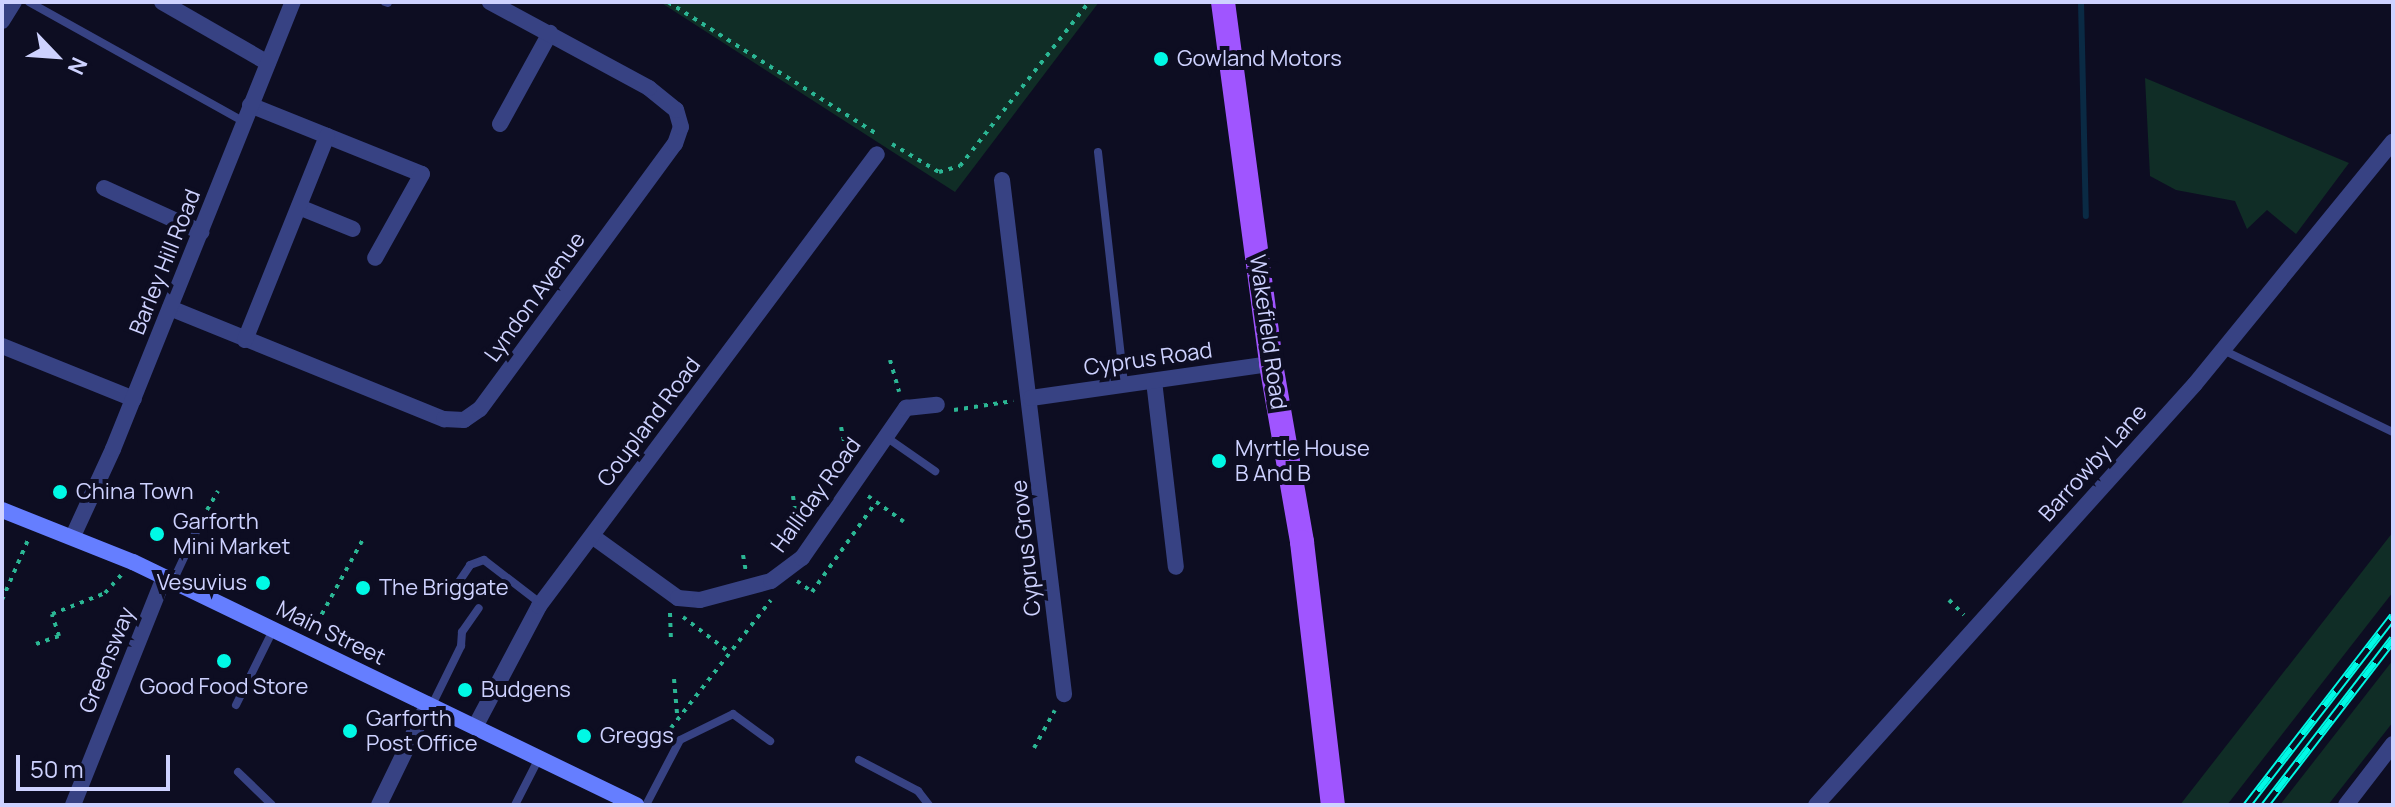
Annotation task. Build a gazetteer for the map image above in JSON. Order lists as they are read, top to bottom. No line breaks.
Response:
{"streets":{"main road":["Wakefield Road","Main Street"],"street":["Barley Hill Road","Lyndon Avenue","Cyprus Road","Coupland Road","Barrowby Lane","Halliday Road","Cyprus Grove","Greensway"]},"crossings":[["Barley Hill Road","Lyndon Avenue"],["Barley Hill Road","Main Street"],["Wakefield Road","Cyprus Road"],["Cyprus Road","Cyprus Grove"],["Coupland Road","Halliday Road"],["Coupland Road","Main Street"],["Main Street","Greensway"]],"places":["Gowland Motors","Myrtle House B And B","China Town","Garforth Mini Market","Vesuvius","The Briggate","Good Food Store","Budgens","Garforth Post Office","Greggs"],"scale_bar":"50 m","north":"bottom right"}
